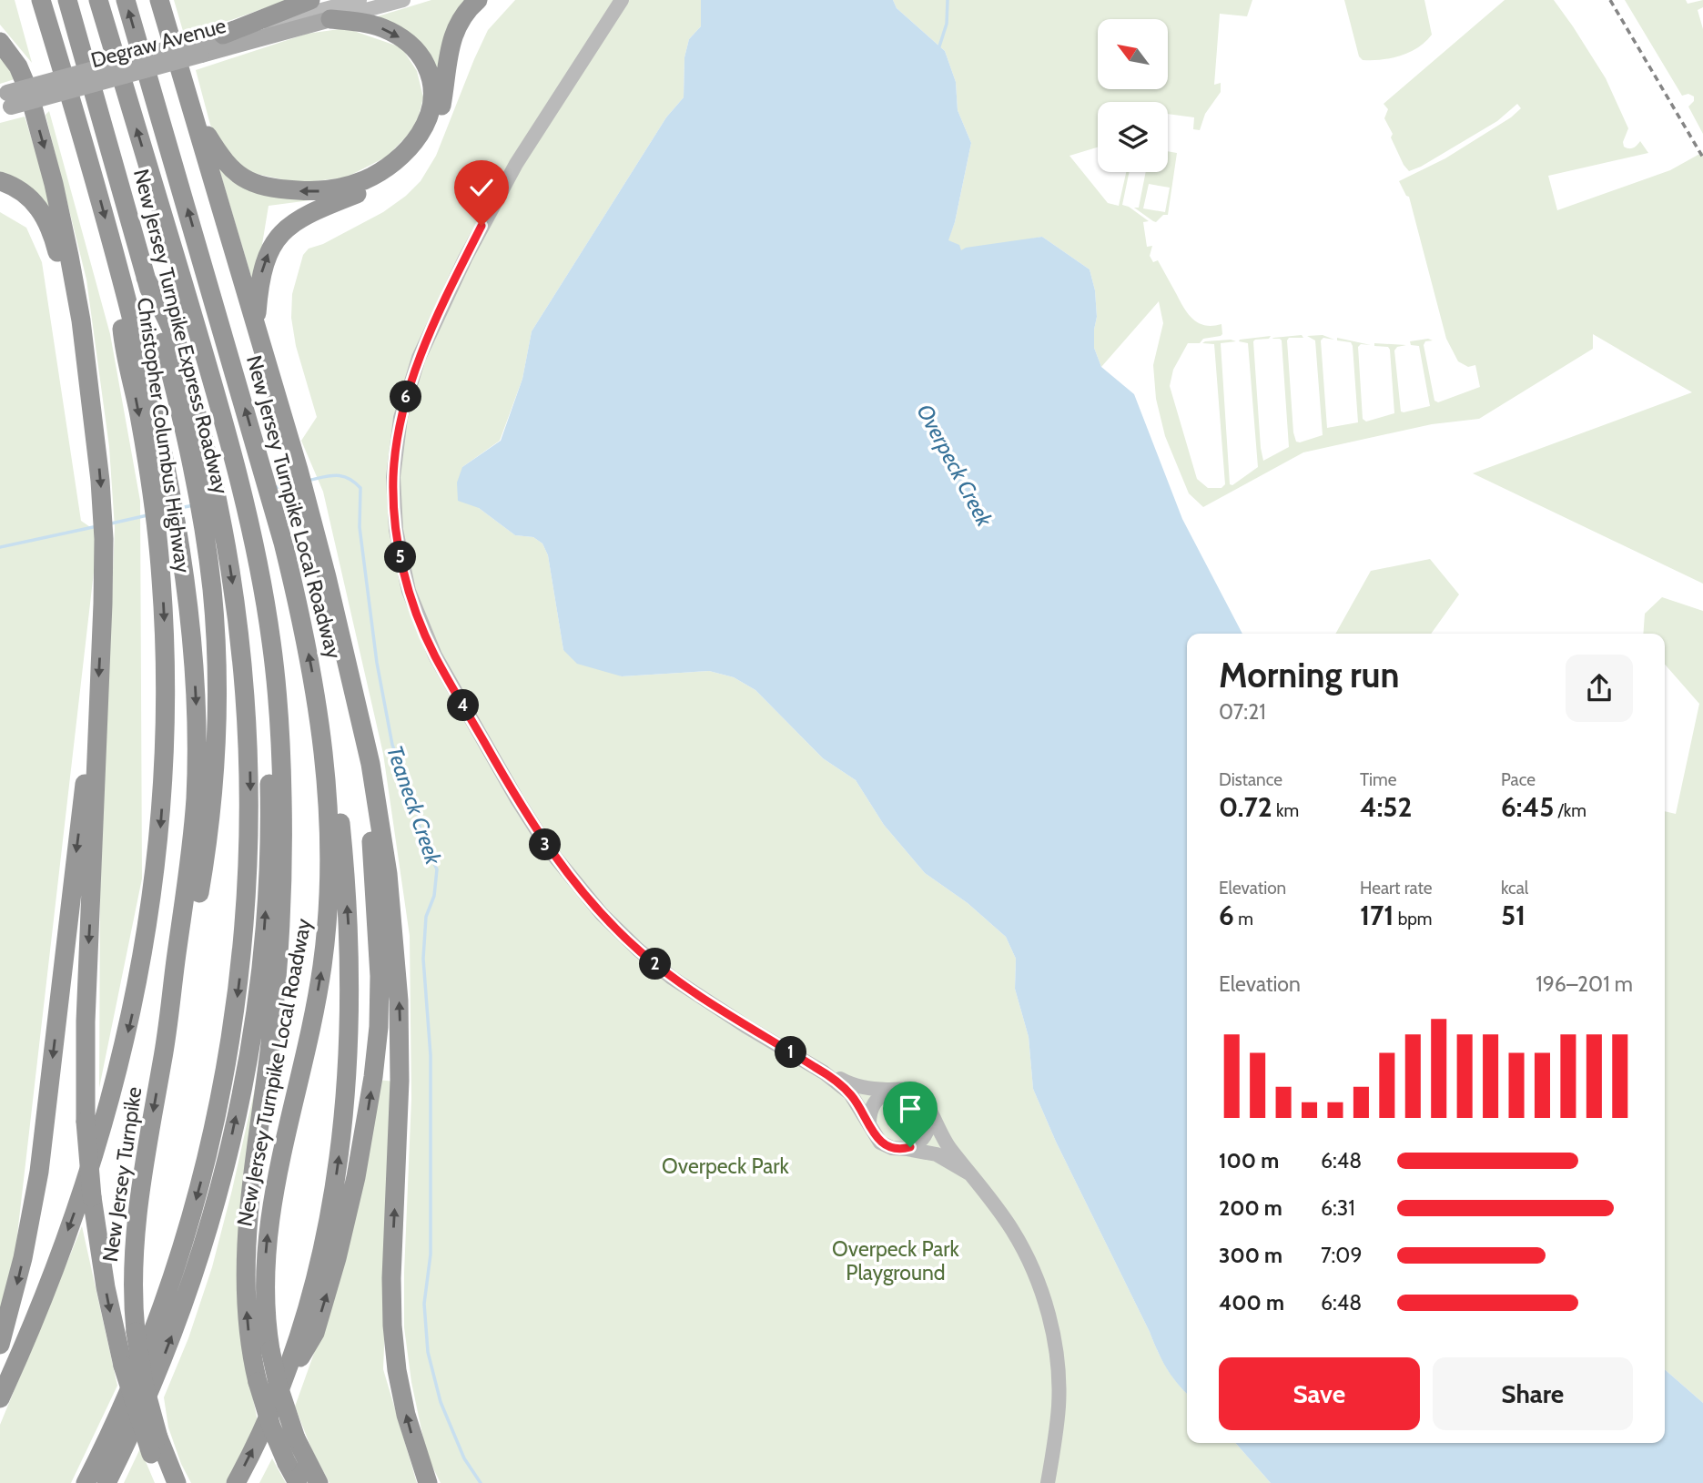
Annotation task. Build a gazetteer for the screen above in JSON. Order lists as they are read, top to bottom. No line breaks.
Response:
{"streets":{"highway":["New Jersey Turnpike Express Roadway","Christopher Columbus Highway","New Jersey Turnpike Local Roadway","New Jersey Turnpike"],"main road":["Degraw Avenue"]},"crossings":[["New Jersey Turnpike Express Roadway","New Jersey Turnpike"]],"water":["Overpeck Creek","Teaneck Creek"],"parks":["Overpeck Park","Overpeck Park Playground"],"north":"top left","page":{"pins":["6","5","4","3","2","1"],"heading":["Morning run","07:21"],"stats":[["Distance","0.72 km"],["Time","4:52"],["Pace","6:45 /km"],["Elevation","6 m"],["Heart rate","171 bpm"],["kcal","51"]],"chart":["Elevation","196–201 m"],"list":[{"name":"100 m","note":"6:48"},{"name":"200 m","note":"6:31"},{"name":"300 m","note":"7:09"},{"name":"400 m","note":"6:48"}],"buttons":["Save","Share"]}}
